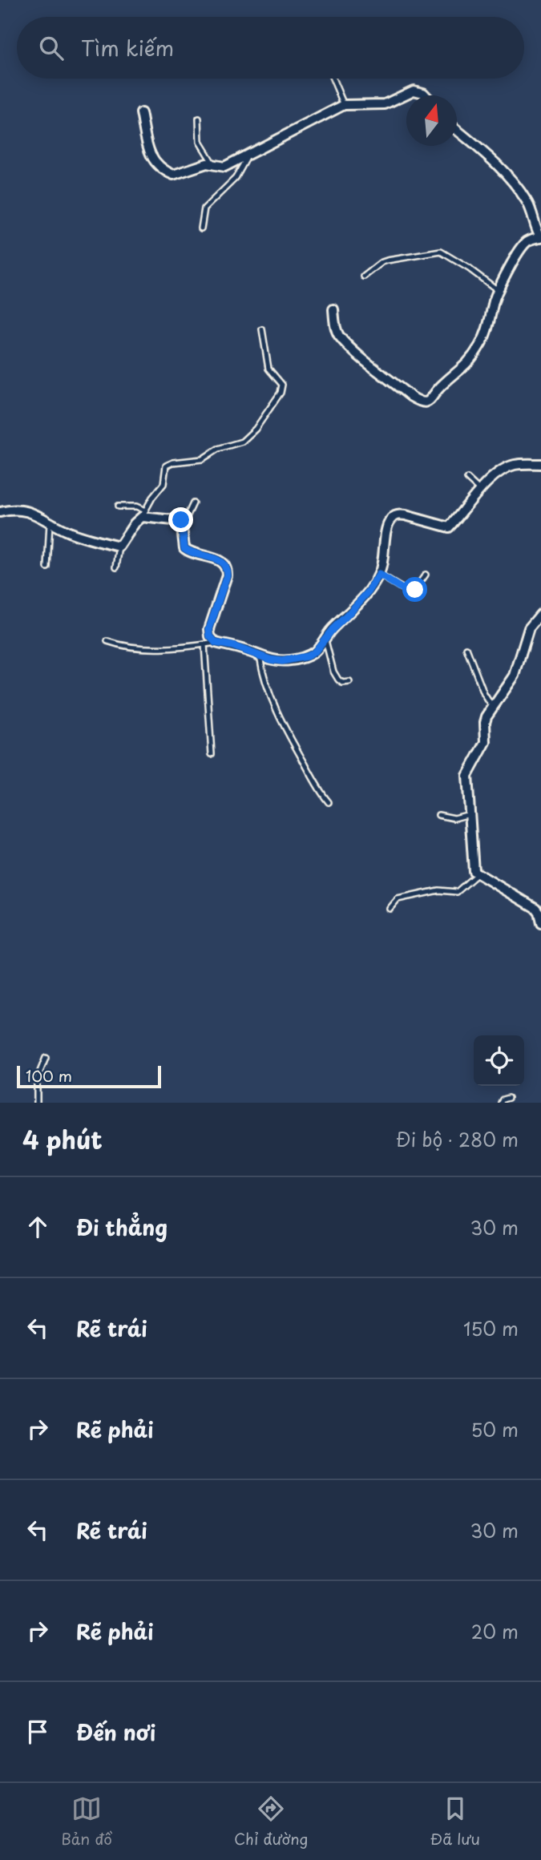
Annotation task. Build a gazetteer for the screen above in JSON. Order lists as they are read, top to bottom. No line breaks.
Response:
{"scale_bar":"100 m","north":"top","page":{"search":"Tìm kiếm","scale":"100 m","heading":["4 phút","Đi bộ · 280 m"],"list":[["Đi thẳng","30 m"],["Rẽ trái","150 m"],["Rẽ phải","50 m"],["Rẽ trái","30 m"],["Rẽ phải","20 m"],"Đến nơi"],"nav":["Bản đồ","Chỉ đường","Đã lưu"]}}
